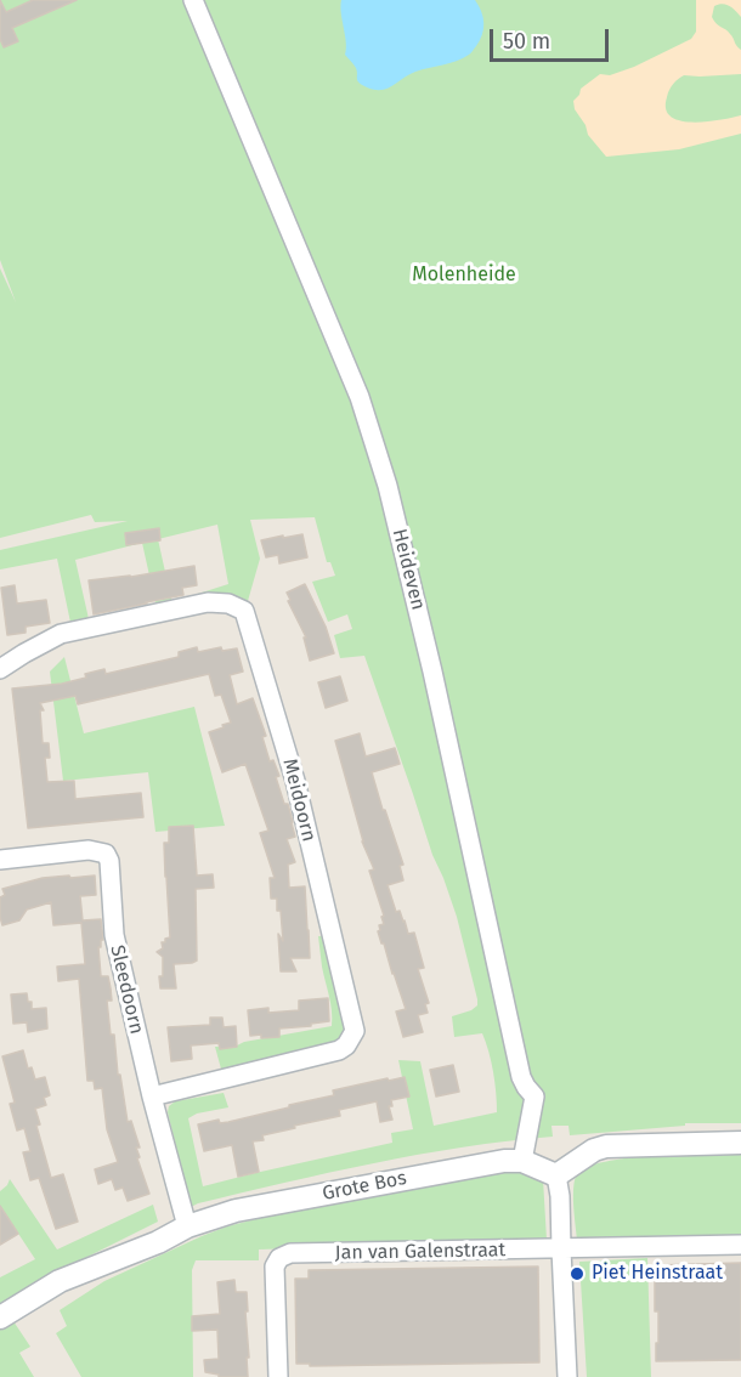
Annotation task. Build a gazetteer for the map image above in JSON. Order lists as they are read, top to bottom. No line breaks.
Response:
{"streets":{"street":["Heideven","Meidoorn","Sleedoorn","Grote Bos","Jan van Galenstraat"]},"crossings":[["Heideven","Grote Bos"],["Meidoorn","Sleedoorn"],["Sleedoorn","Grote Bos"]],"parks":["Molenheide"],"places":["Piet Heinstraat"],"scale_bar":"50 m"}
